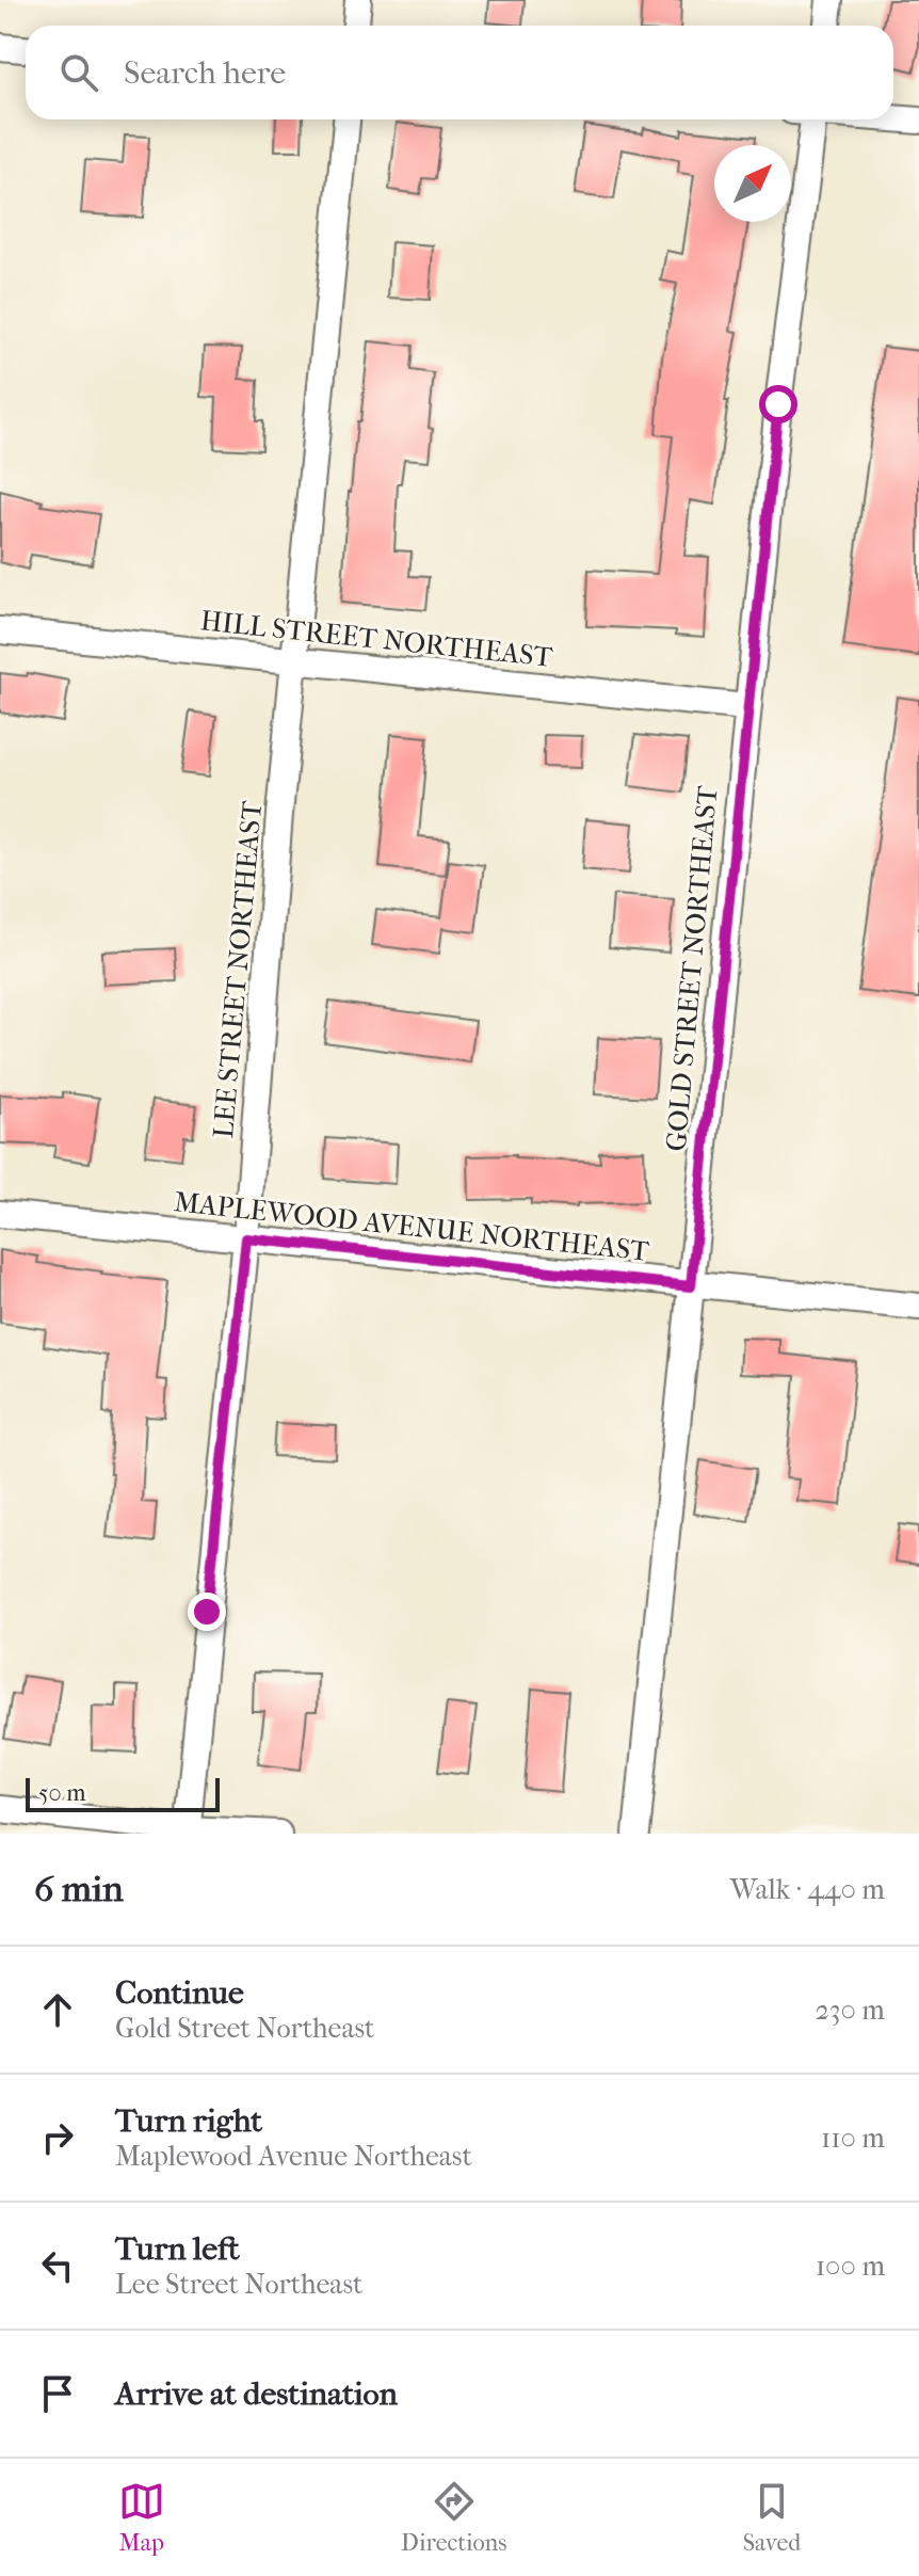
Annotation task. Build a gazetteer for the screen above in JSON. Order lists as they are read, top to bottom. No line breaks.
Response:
{"streets":{"street":["HILL STREET NORTHEAST","GOLD STREET NORTHEAST","LEE STREET NORTHEAST","MAPLEWOOD AVENUE NORTHEAST"]},"crossings":[["HILL STREET NORTHEAST","GOLD STREET NORTHEAST"],["HILL STREET NORTHEAST","LEE STREET NORTHEAST"],["GOLD STREET NORTHEAST","MAPLEWOOD AVENUE NORTHEAST"],["LEE STREET NORTHEAST","MAPLEWOOD AVENUE NORTHEAST"]],"scale_bar":"50 m","north":"top right","page":{"search":"Search here","scale":"50 m","heading":["6 min","Walk · 440 m"],"list":[["Continue","Gold Street Northeast","230 m"],["Turn right","Maplewood Avenue Northeast","110 m"],["Turn left","Lee Street Northeast","100 m"],"Arrive at destination"],"nav":["Map","Directions","Saved"]}}
